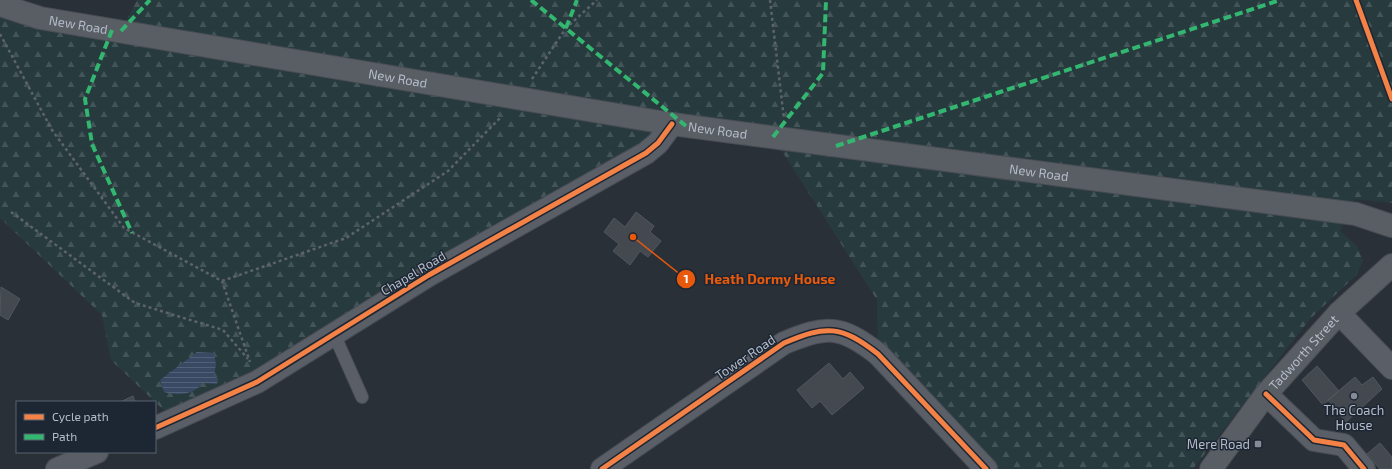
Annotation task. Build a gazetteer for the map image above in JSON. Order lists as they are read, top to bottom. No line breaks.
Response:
{"streets":{"main road":["New Road","Tadworth Street"],"street":["Chapel Road","Tower Road"]},"crossings":[["New Road","Chapel Road"]],"places":{"other":["Heath Dormy House","The Coach House"],"transit":["Mere Road"]},"legend":["Cycle path","Path"]}
